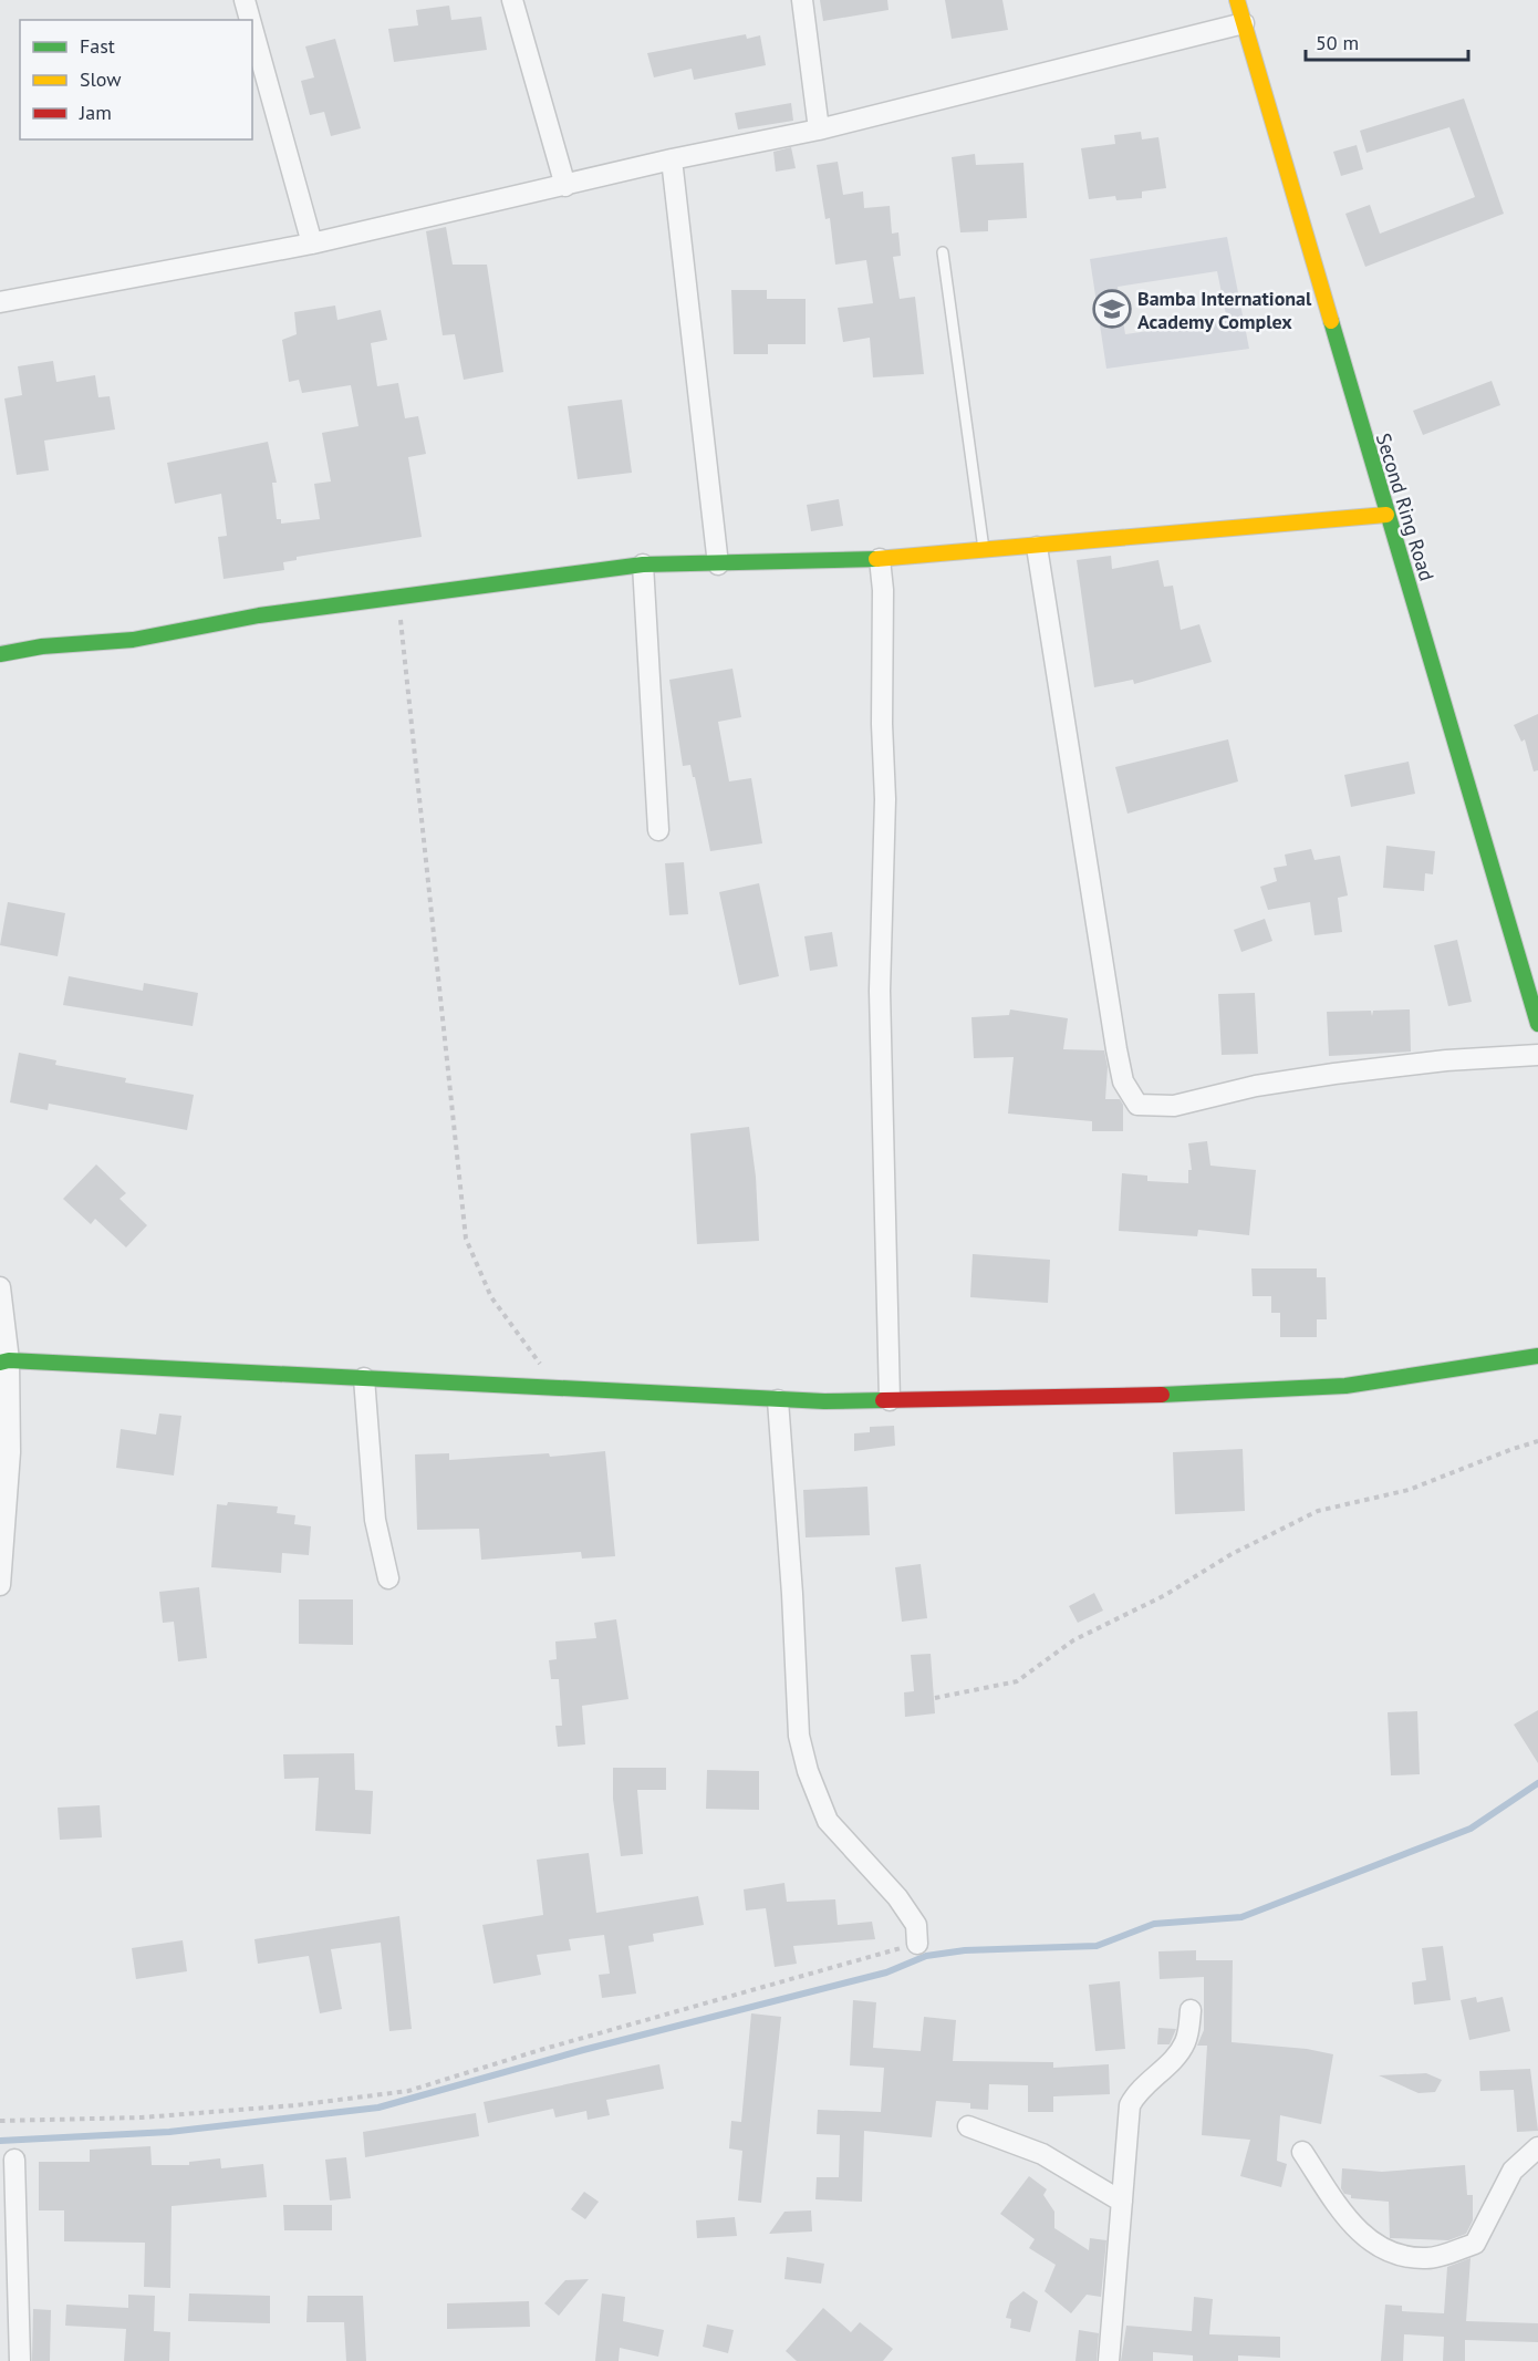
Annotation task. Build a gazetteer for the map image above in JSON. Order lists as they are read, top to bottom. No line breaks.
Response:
{"streets":{"street":["Second Ring Road"]},"places":{"school or university":["Bamba International Academy Complex"]},"legend":["Fast","Slow","Jam"],"scale_bar":"50 m"}
